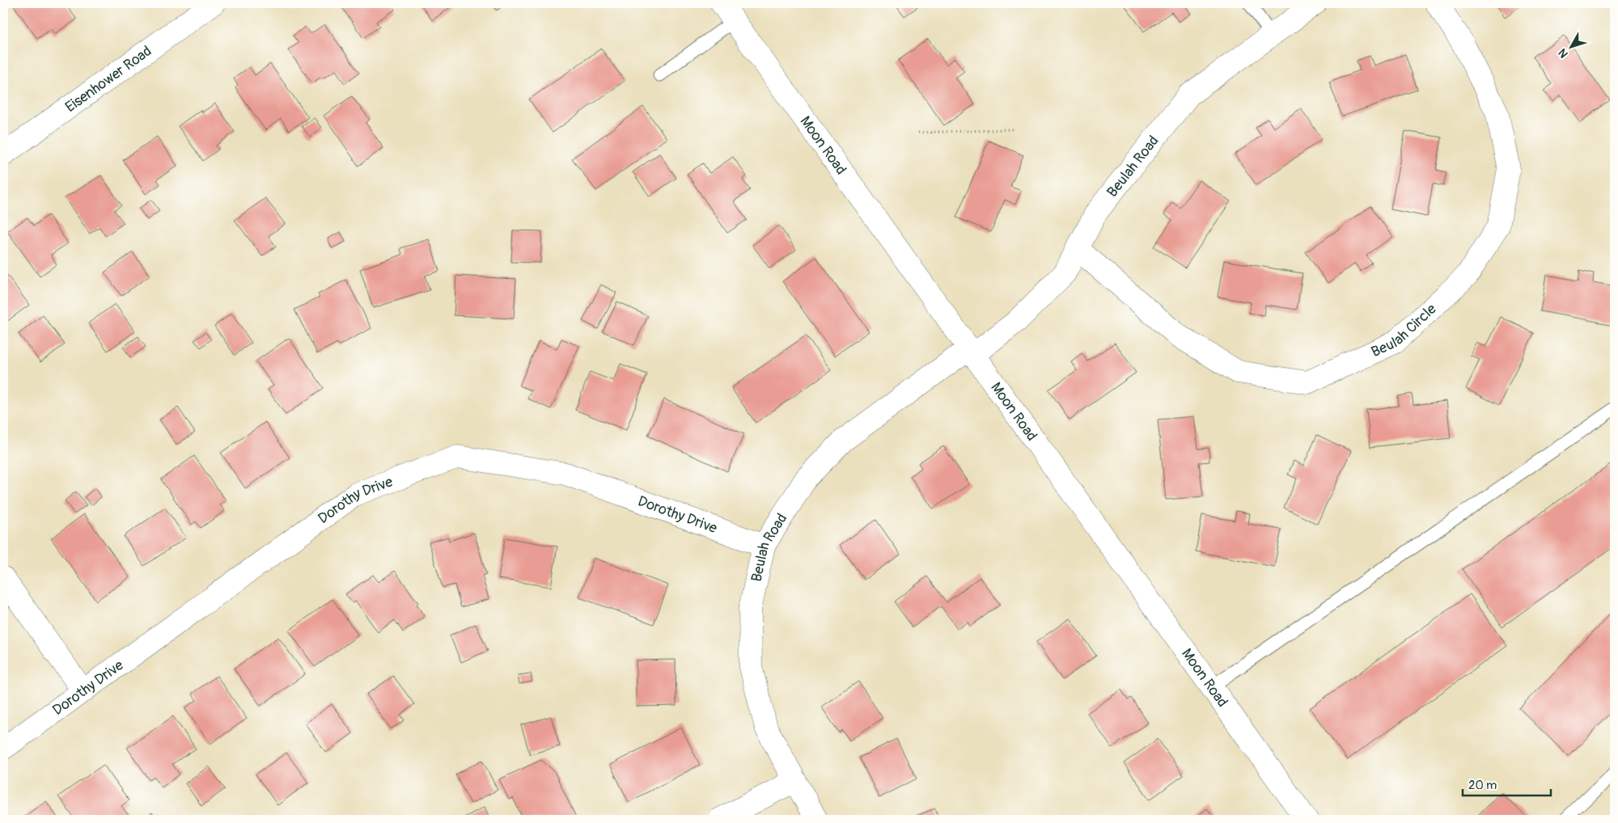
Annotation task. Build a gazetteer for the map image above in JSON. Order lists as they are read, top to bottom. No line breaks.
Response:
{"streets":{"street":["Eisenhower Road","Moon Road","Beulah Road","Beulah Circle","Dorothy Drive"]},"crossings":[["Moon Road","Beulah Road"],["Beulah Road","Beulah Circle"],["Beulah Road","Dorothy Drive"]],"scale_bar":"20 m","north":"bottom left"}
